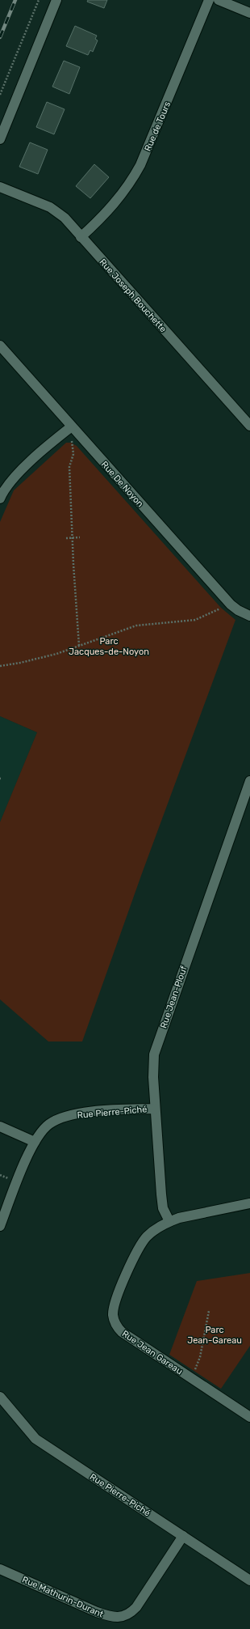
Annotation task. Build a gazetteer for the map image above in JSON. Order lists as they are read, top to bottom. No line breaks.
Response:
{"streets":{"street":["Rue de Tours","Rue Joseph Bouchette","Rue De Noyon","Rue Jean-Plouf","Rue Pierre-Piché","Rue Jean Gareau","Rue Mathurin-Durant"]},"crossings":[["Rue de Tours","Rue Joseph Bouchette"],["Rue Jean-Plouf","Rue Pierre-Piché"],["Rue Jean-Plouf","Rue Jean Gareau"],["Rue Pierre-Piché","Rue Mathurin-Durant"]],"parks":["Parc Jacques-de-Noyon","Parc Jean-Gareau"]}
